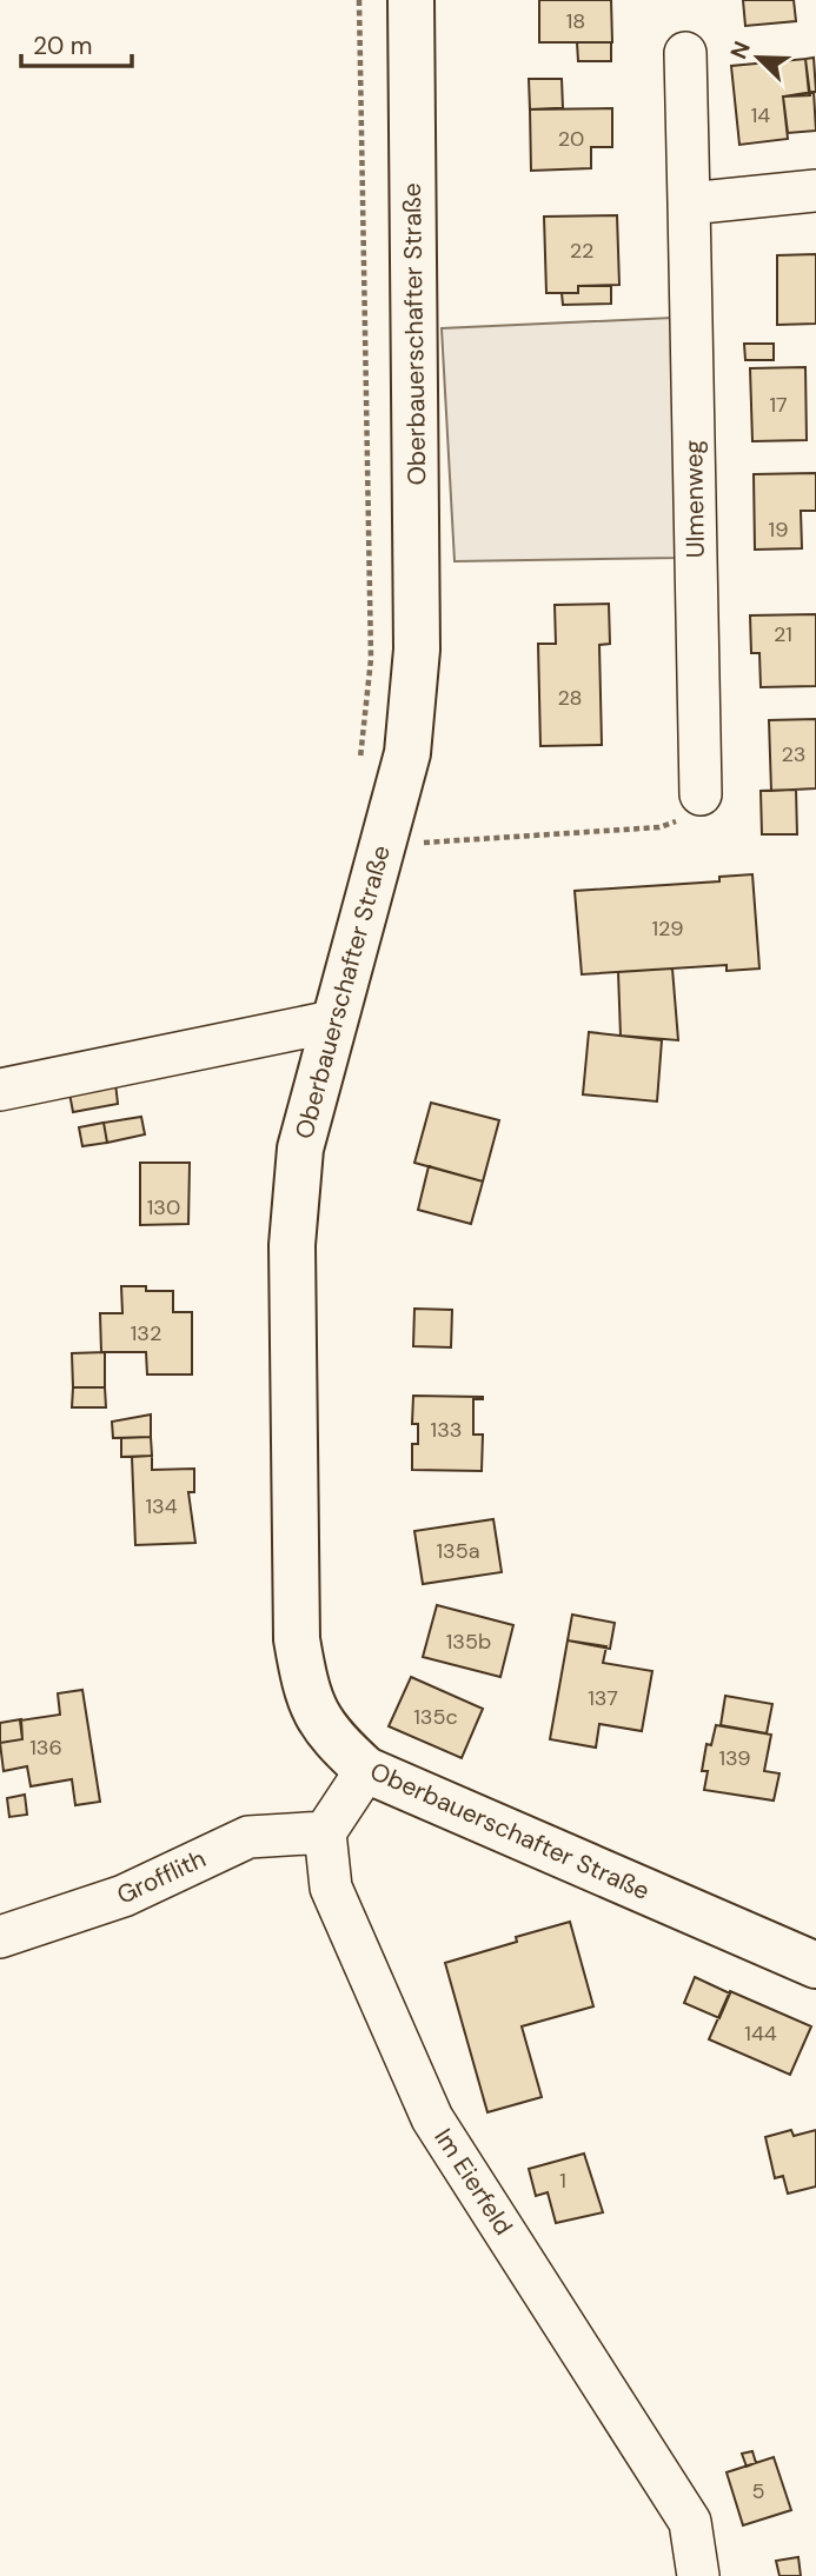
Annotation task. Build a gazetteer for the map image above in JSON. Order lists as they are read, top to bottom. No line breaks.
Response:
{"streets":{"main road":["Oberbauerschafter Straße"],"street":["Ulmenweg","Grofflith","Im Eierfeld"]},"crossings":[["Grofflith","Im Eierfeld"]],"house_numbers":["18","14","20","22","17","19","21","28","23","129","130","132","133","134","135a","135b","137","135c","136","139","144","1","5"],"scale_bar":"20 m","north":"top left"}
